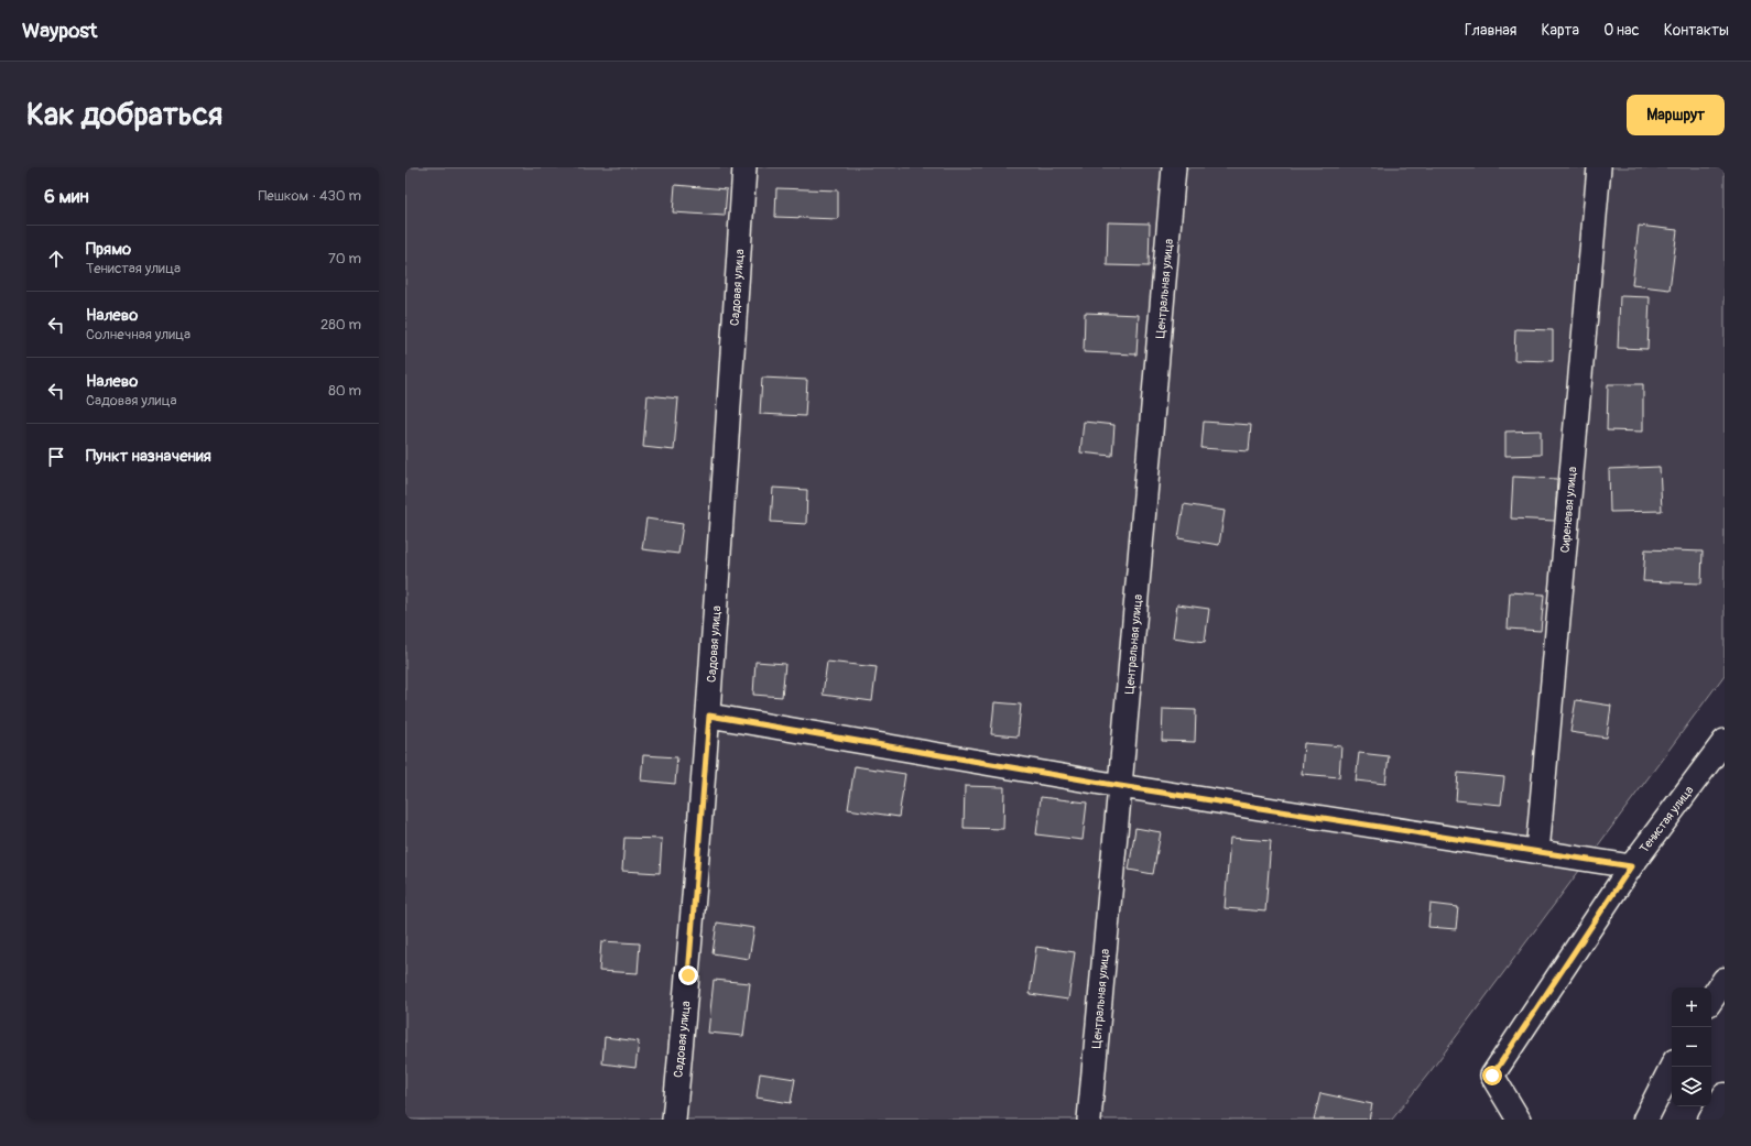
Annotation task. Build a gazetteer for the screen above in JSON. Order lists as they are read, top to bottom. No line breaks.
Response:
{"streets":{"street":["Садовая улица","Центральная улица","Сиреневая улица","Тенистая улица"]},"page":{"header":"Waypost","nav":["Главная","Карта","О нас","Контакты"],"buttons":"Маршрут","title":"Как добраться","heading":["6 мин","Пешком · 430 m"],"list":[["Прямо","Тенистая улица","70 m"],["Налево","Солнечная улица","280 m"],["Налево","Садовая улица","80 m"],"Пункт назначения"],"map_buttons":["+","−"]}}
